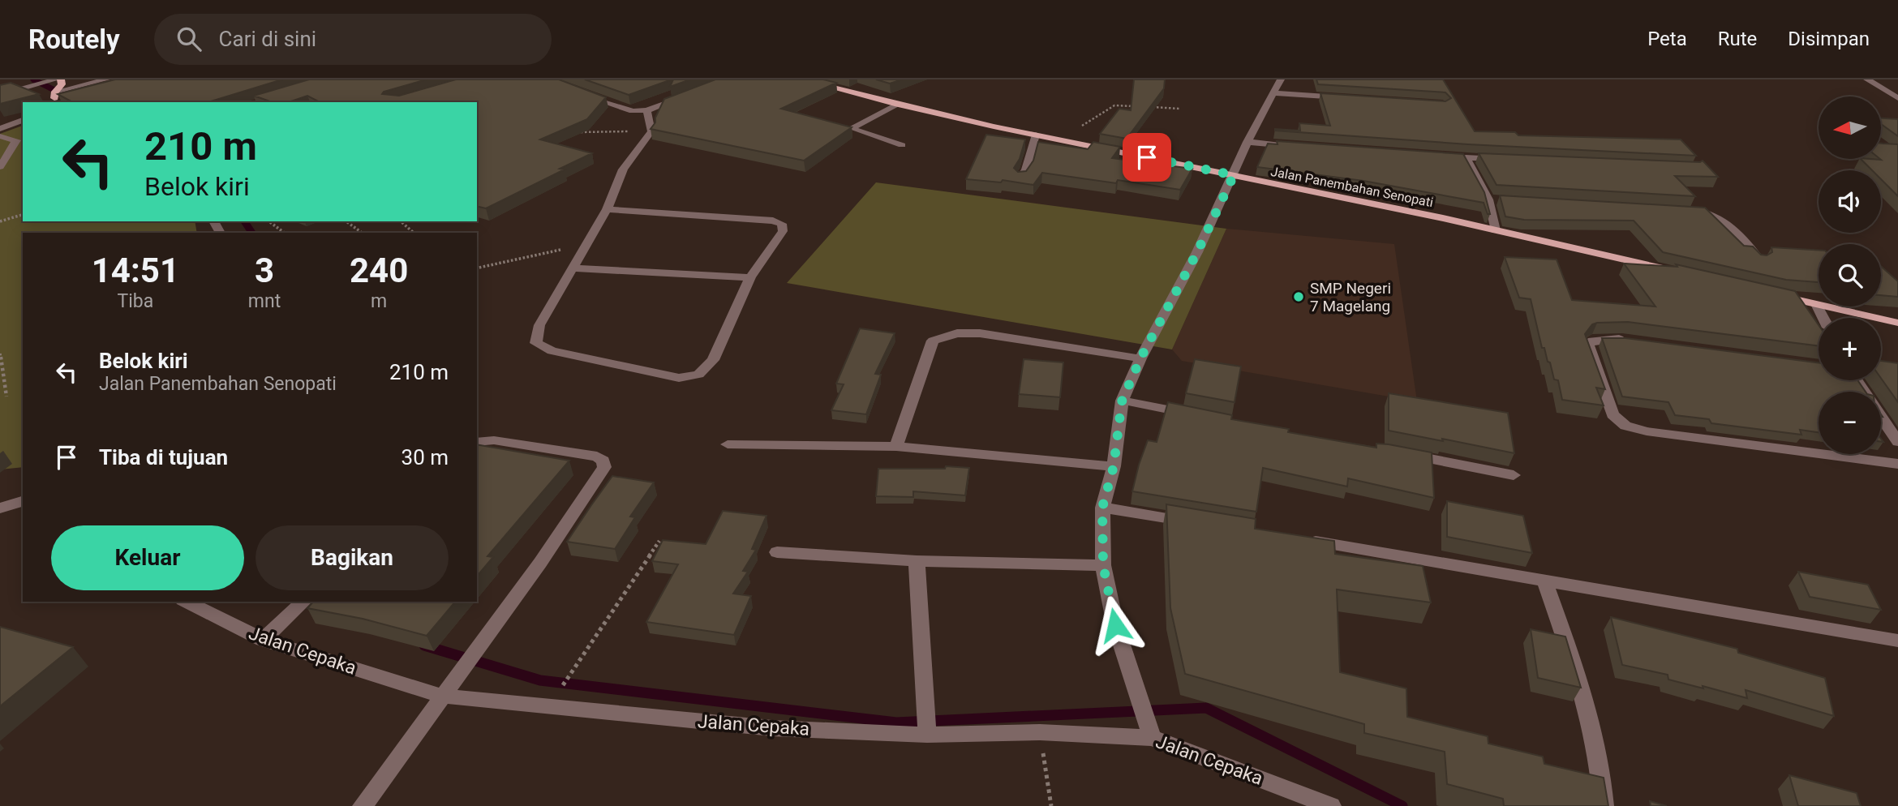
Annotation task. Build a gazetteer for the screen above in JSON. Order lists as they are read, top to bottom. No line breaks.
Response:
{"streets":{"main road":["Jalan Panembahan Senopati"],"street":["Jalan Cepaka"]},"places":["SMP Negeri 7 Magelang"],"north":"left","page":{"header":"Routely","search":"Cari di sini","nav":["Peta","Rute","Disimpan"],"map_buttons":["+","−"],"turn":["210 m","Belok kiri"],"eta":["14:51","Tiba","3","mnt","240","m"],"list":[{"name":"Belok kiri","note":"Jalan Panembahan Senopati","value":"210 m"},{"name":"Tiba di tujuan","value":"30 m"}],"buttons":["Keluar","Bagikan"]}}
